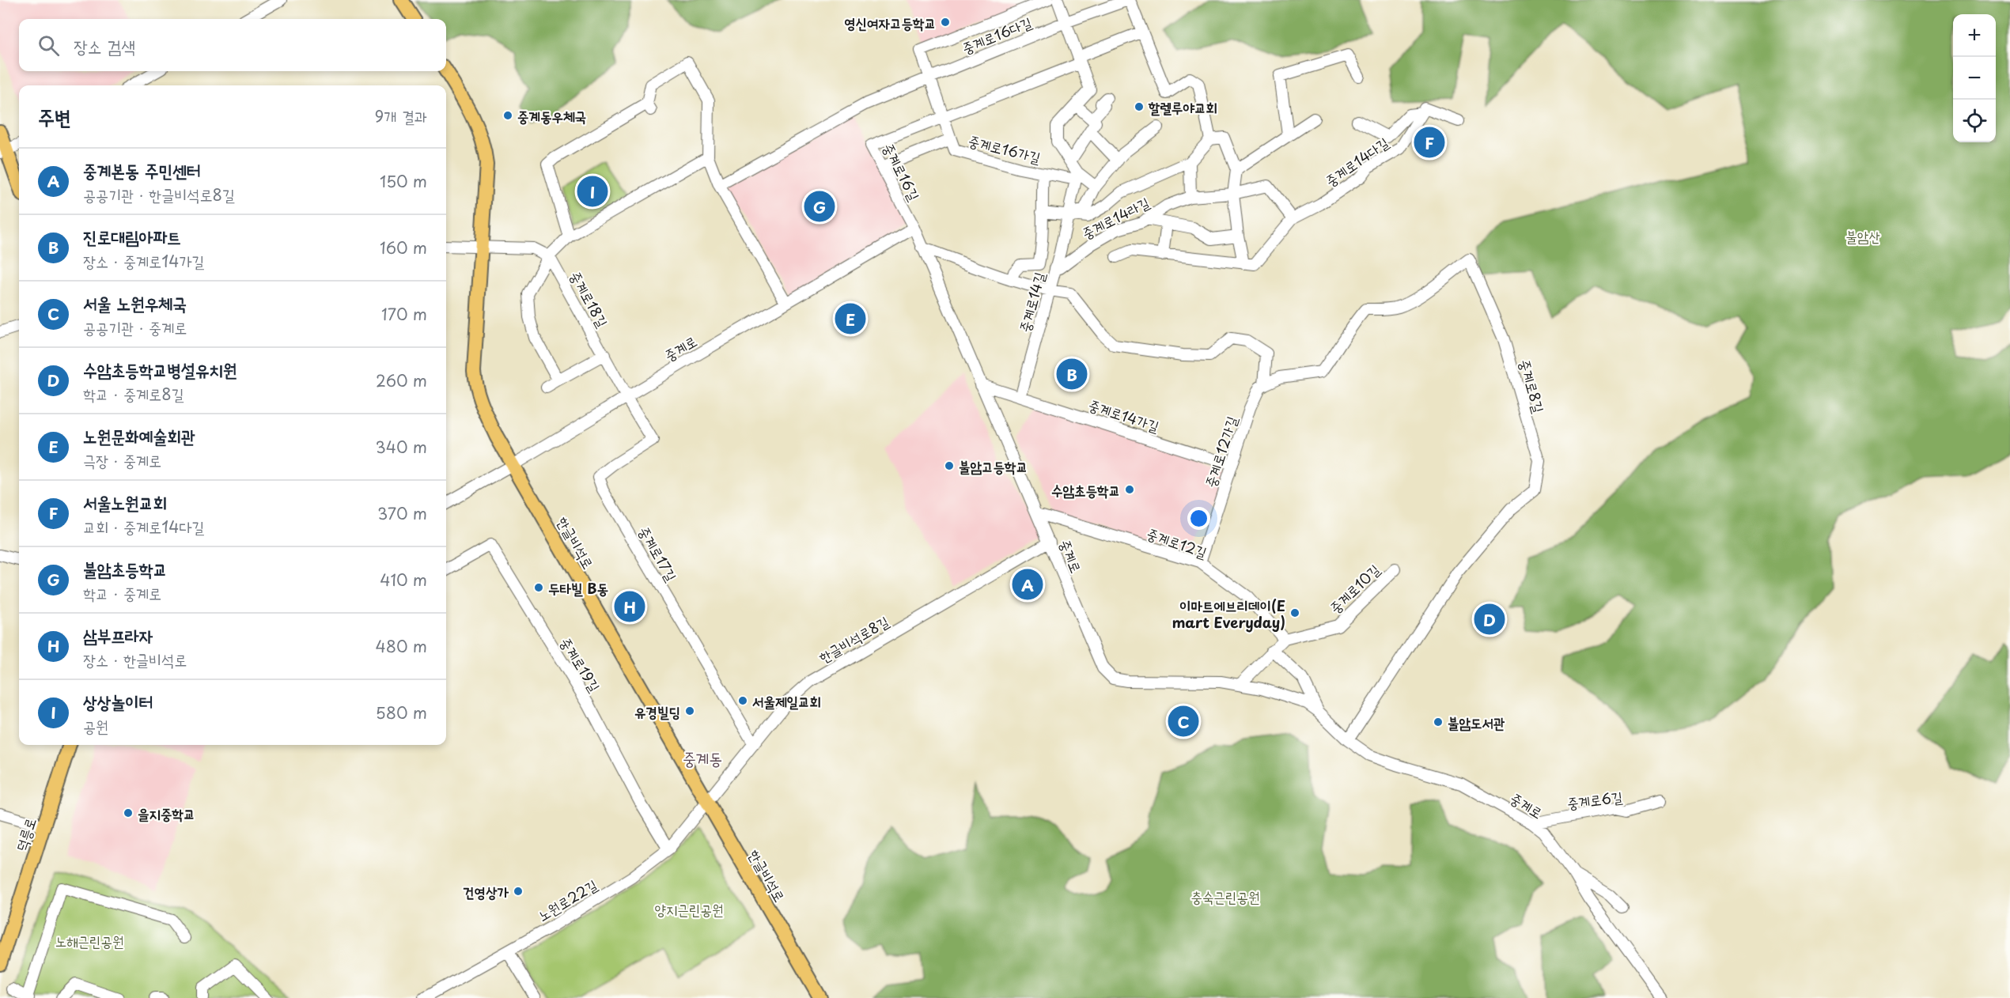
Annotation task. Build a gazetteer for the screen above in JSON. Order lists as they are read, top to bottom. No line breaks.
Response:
{"streets":{"main road":["한글비석로","덕릉로"],"street":["중계로16다길","중계로16가길","중계로14다길","중계로16길","중계로14라길","중계로18길","중계로14길","중계로","중계로8길","중계로14가길","중계로12가길","중계로12길","중계로17길","중계로10길","한글비석로8길","중계로19길","중계로6길","노원로22길"]},"crossings":[["중계로16가길","중계로16길"],["중계로16가길","중계로14길"],["중계로14다길","중계로14라길"],["중계로16길","중계로"],["중계로14라길","중계로14길"],["중계로18길","중계로"],["중계로18길","중계로17길"],["중계로14길","중계로14가길"],["중계로","중계로8길"],["중계로","중계로14가길"],["중계로","한글비석로"],["중계로","중계로12길"],["중계로","중계로17길"],["중계로","중계로10길"],["중계로","한글비석로8길"],["중계로","중계로6길"],["중계로8길","중계로12가길"],["중계로14가길","중계로12가길"],["중계로12가길","중계로12길"],["한글비석로","한글비석로8길"],["한글비석로","노원로22길"],["중계로12길","중계로10길"],["중계로17길","한글비석로8길"],["한글비석로8길","노원로22길"],["중계로19길","노원로22길"]],"districts":["중계동"],"parks":["불암산","충숙근린공원","양지근린공원","노해근린공원"],"places":["영신여자고등학교","할렐루야교회","중계동우체국","불암고등학교","수암초등학교","두타빌 B동","이마트에브리데이(E mart Everyday)","서울제일교회","유경빌딩","불암도서관","을지중학교","건영상가"],"page":{"map_buttons":["+","−"],"search":"장소 검색","heading":["주변","9개 결과"],"pins":["F","I","G","E","B","A","H","D","C"],"list":[{"mark":"A","name":"중계본동 주민센터","note":"공공기관 · 한글비석로8길","value":"150 m"},{"mark":"B","name":"진로대림아파트","note":"장소 · 중계로14가길","value":"160 m"},{"mark":"C","name":"서울 노원우체국","note":"공공기관 · 중계로","value":"170 m"},{"mark":"D","name":"수암초등학교병설유치원","note":"학교 · 중계로8길","value":"260 m"},{"mark":"E","name":"노원문화예술회관","note":"극장 · 중계로","value":"340 m"},{"mark":"F","name":"서울노원교회","note":"교회 · 중계로14다길","value":"370 m"},{"mark":"G","name":"불암초등학교","note":"학교 · 중계로","value":"410 m"},{"mark":"H","name":"삼부프라자","note":"장소 · 한글비석로","value":"480 m"},{"mark":"I","name":"상상놀이터","note":"공원","value":"580 m"}]}}
